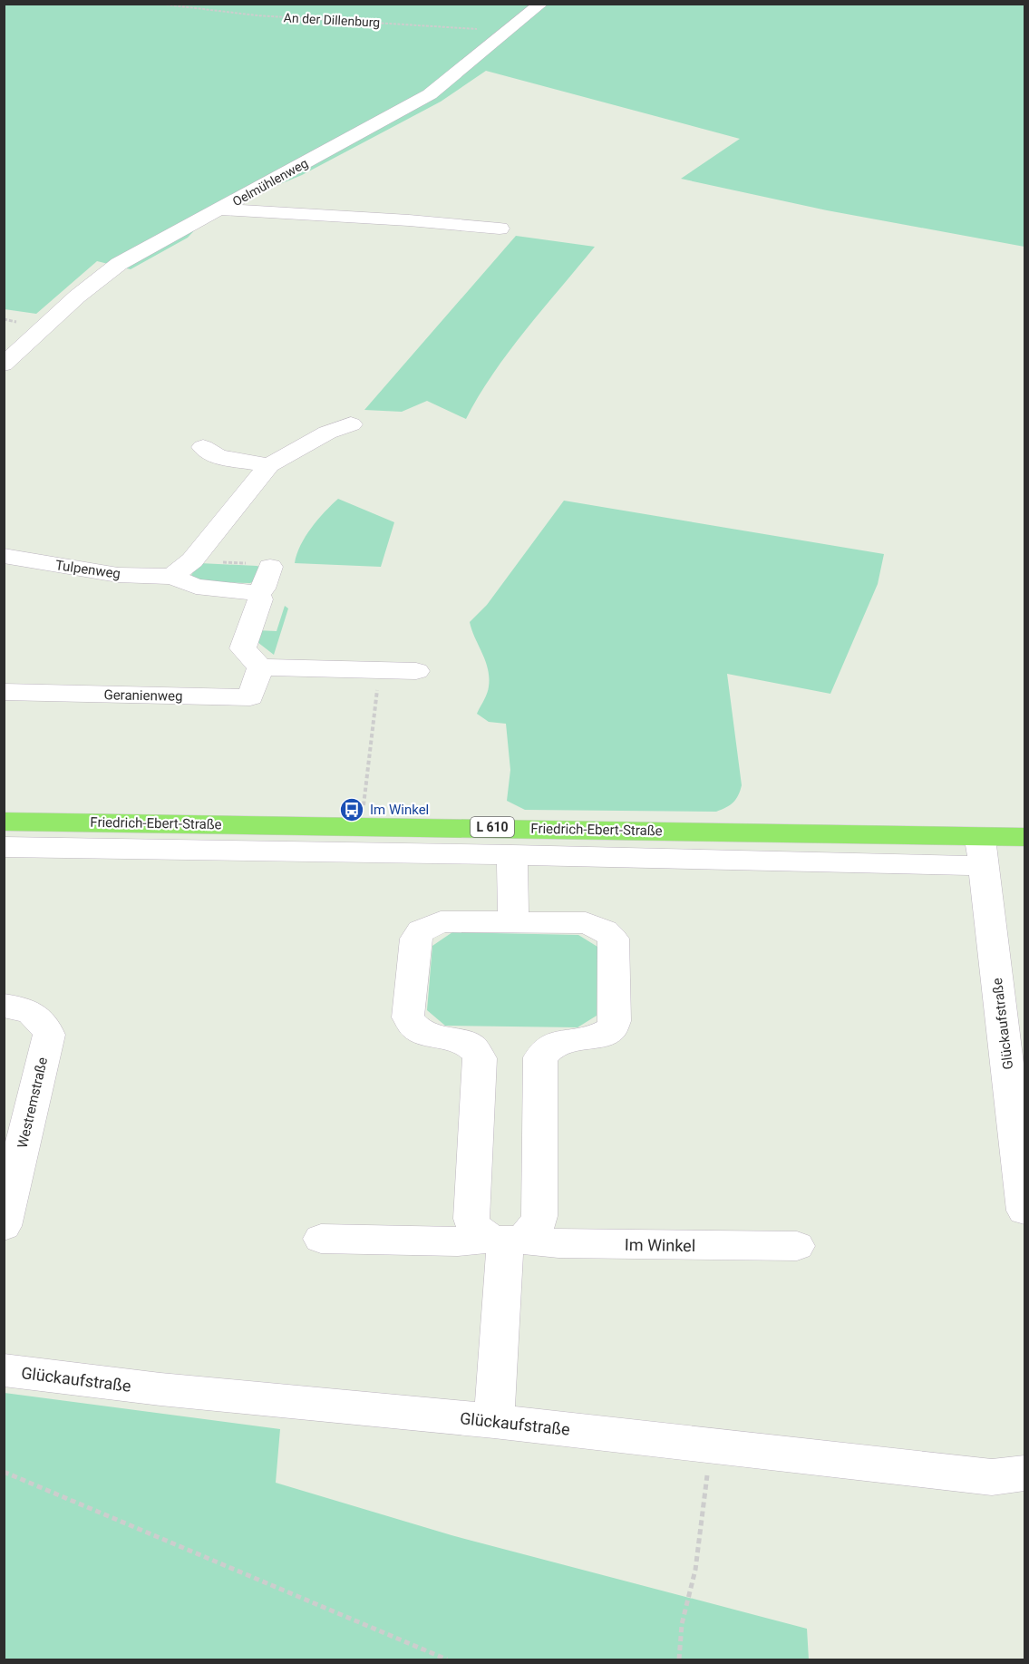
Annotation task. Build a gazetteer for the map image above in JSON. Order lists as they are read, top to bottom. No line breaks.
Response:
{"streets":{"main road":["Friedrich-Ebert-Straße","L 610"],"street":["Oelmühlenweg","Tulpenweg","Geranienweg","Glückaufstraße","Westremstraße","Im Winkel"],"path":["An der Dillenburg"]},"crossings":[["An der Dillenburg","Oelmühlenweg"],["Friedrich-Ebert-Straße","Glückaufstraße"]],"places":{"bus stop":["Im Winkel"]}}
